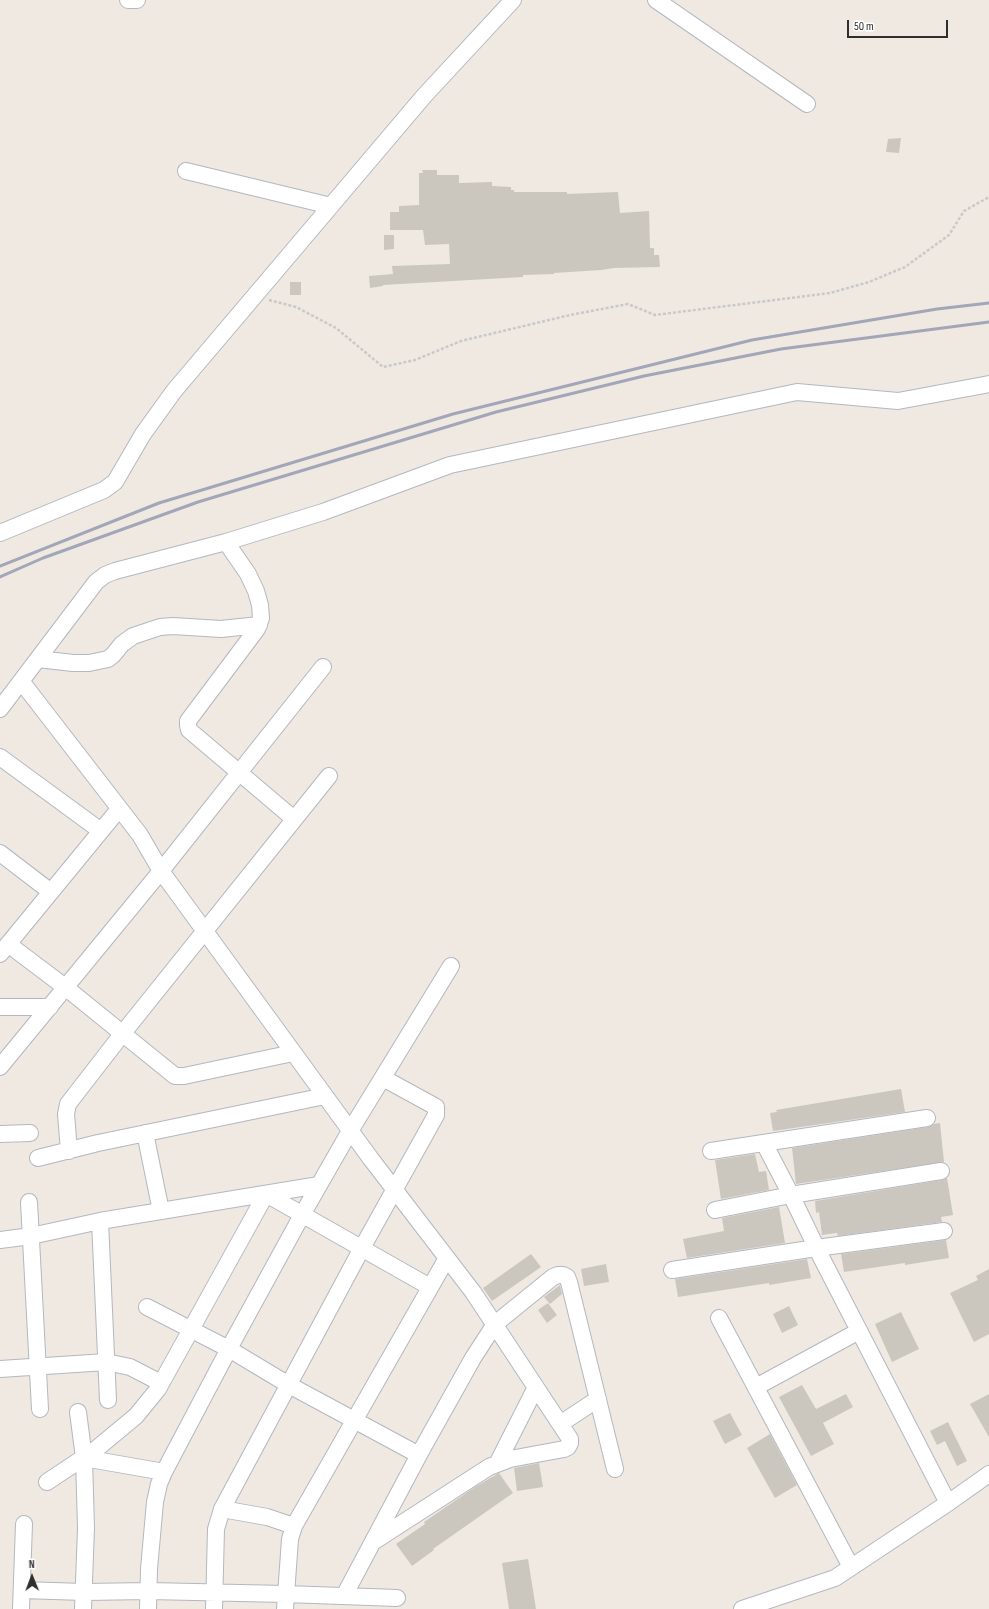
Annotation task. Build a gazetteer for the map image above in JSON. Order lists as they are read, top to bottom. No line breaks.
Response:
{"scale_bar":"50 m","north":"top"}
